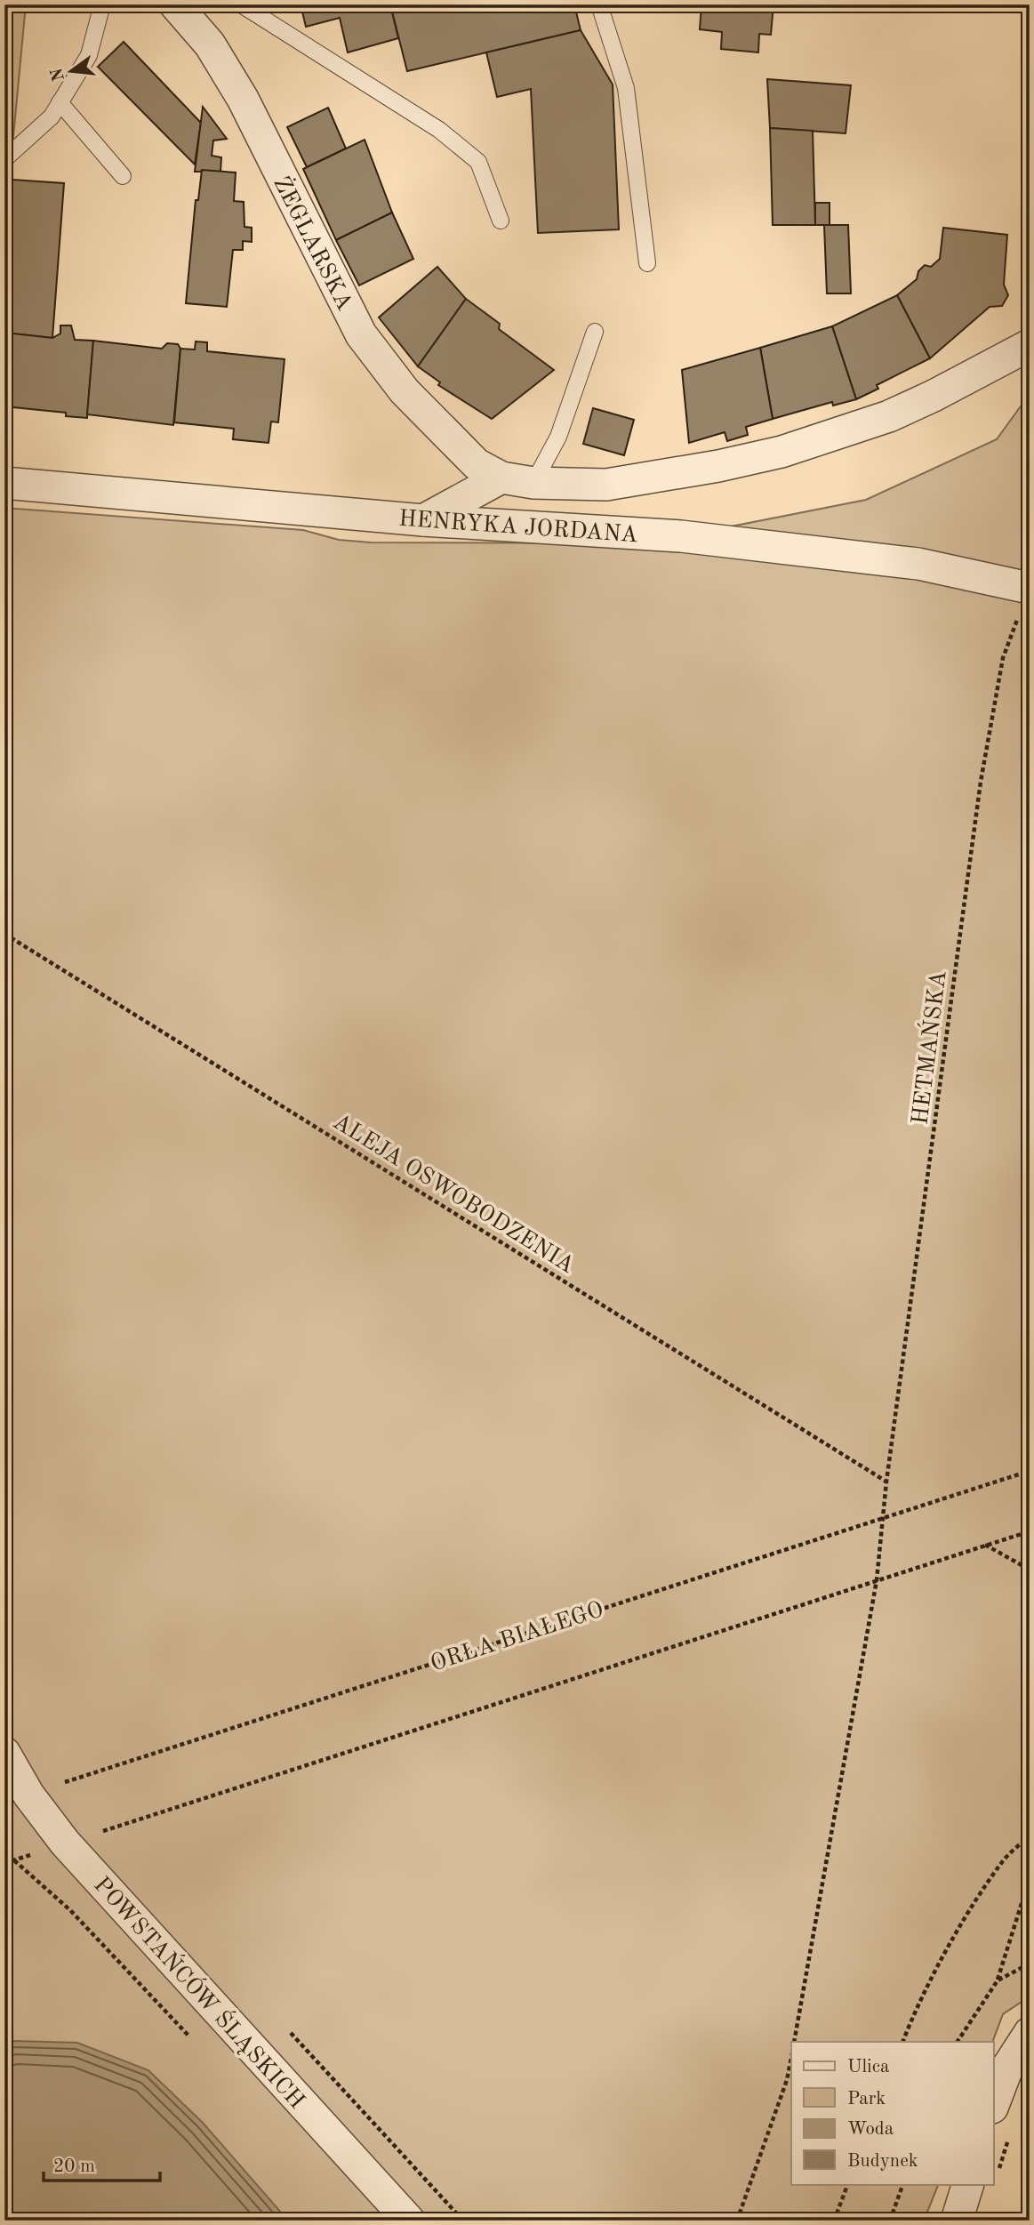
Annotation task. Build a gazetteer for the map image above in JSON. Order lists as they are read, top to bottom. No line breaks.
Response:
{"streets":{"street":["ŻEGLARSKA","HENRYKA JORDANA","POWSTAŃCÓW ŚLĄSKICH"],"path":["HETMAŃSKA","ALEJA OSWOBODZENIA","ORŁA BIAŁEGO"]},"crossings":[["HENRYKA JORDANA","HETMAŃSKA"],["HETMAŃSKA","ALEJA OSWOBODZENIA"],["HETMAŃSKA","ORŁA BIAŁEGO"],["ORŁA BIAŁEGO","POWSTAŃCÓW ŚLĄSKICH"]],"legend":["Ulica","Park","Woda","Budynek"],"scale_bar":"20 m","north":"left"}
